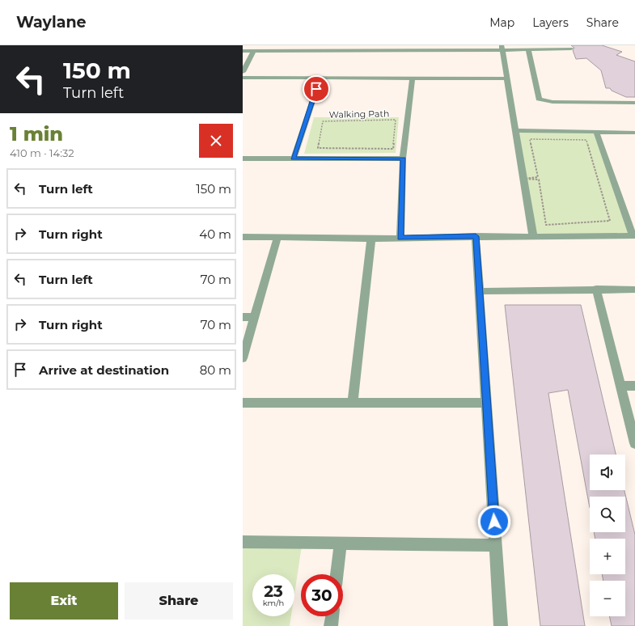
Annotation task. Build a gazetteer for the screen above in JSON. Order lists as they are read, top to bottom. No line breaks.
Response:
{"streets":{"path":["Walking Path"]},"page":{"header":"Waylane","nav":["Map","Layers","Share"],"turn":["150 m","Turn left"],"heading":["1 min","410 m · 14:32"],"list":[{"name":"Turn left","value":"150 m"},{"name":"Turn right","value":"40 m"},{"name":"Turn left","value":"70 m"},{"name":"Turn right","value":"70 m"},{"name":"Arrive at destination","value":"80 m"}],"map_buttons":["+","−"],"speed":"23 km/h","limit":"30","buttons":["Exit","Share"]}}
